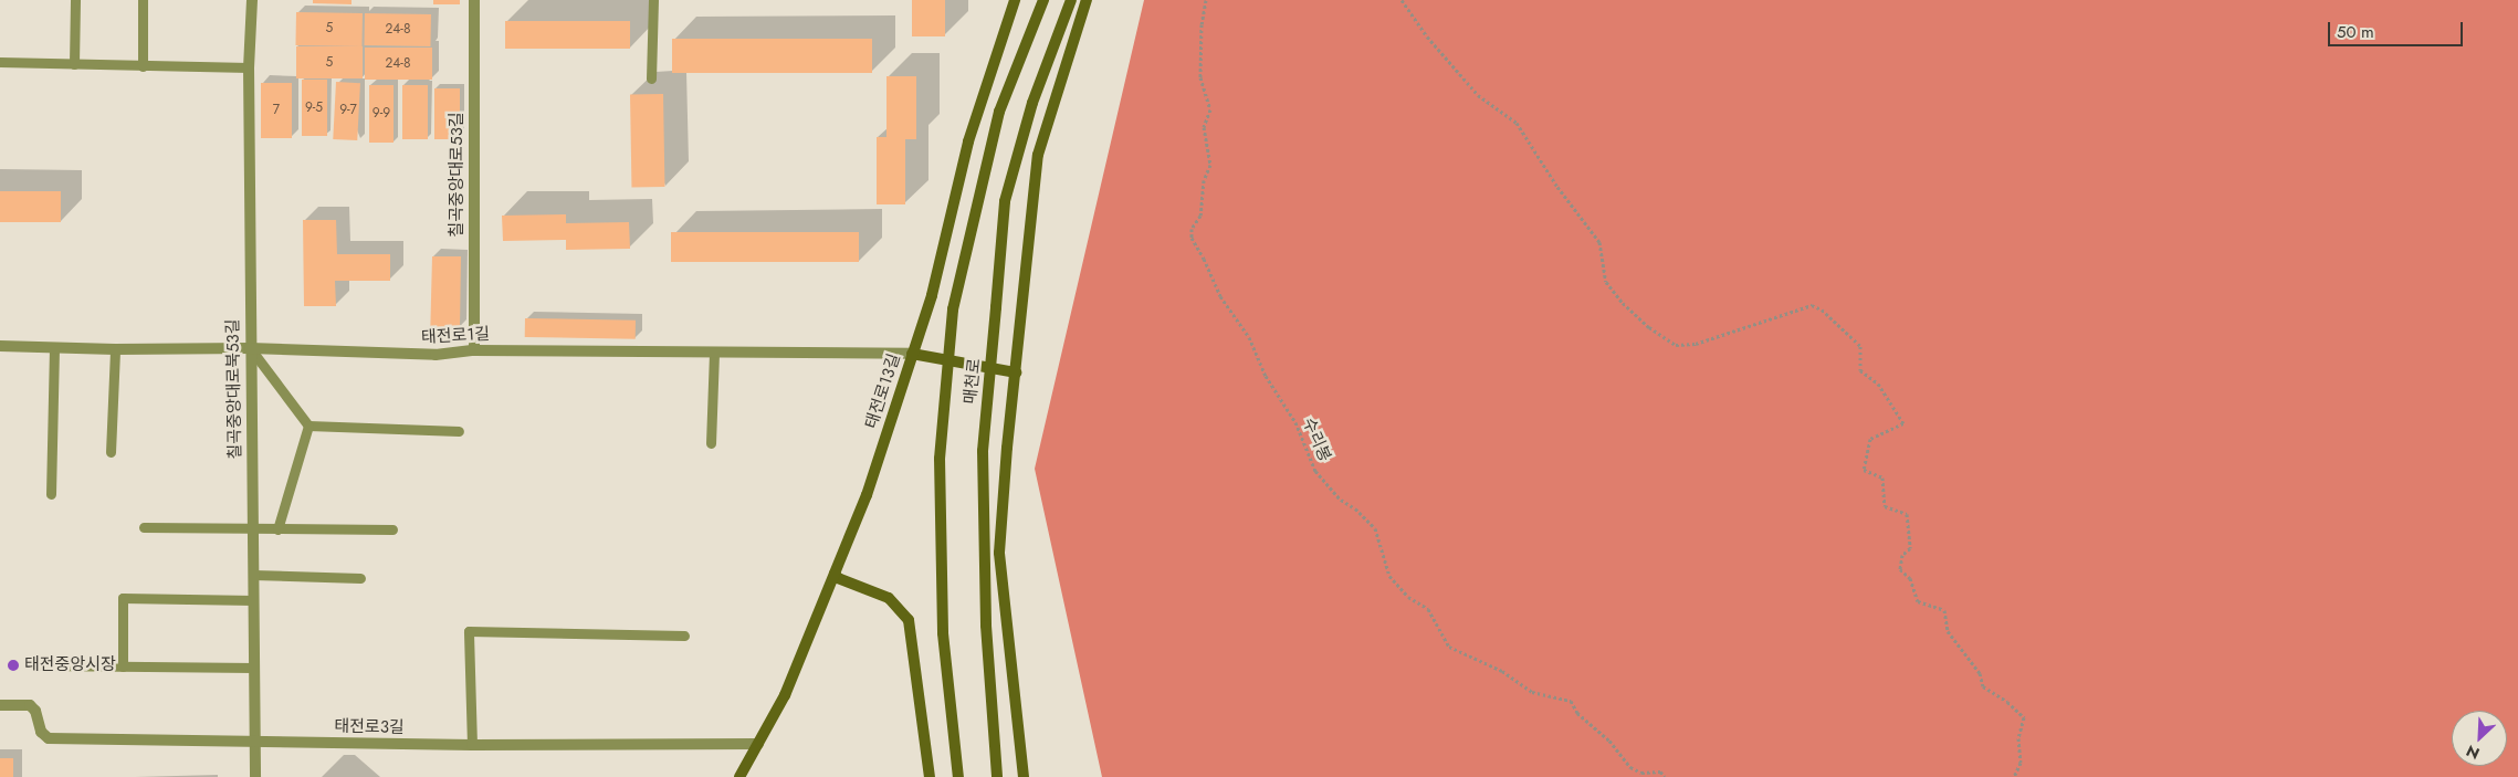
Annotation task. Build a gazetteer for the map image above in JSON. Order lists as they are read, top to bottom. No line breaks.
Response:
{"streets":{"main road":["매천로","태전로13길"],"street":["칠곡중앙대로53길","태전로1길","칠곡중앙대로북53길","태전로3길"],"path":["수리봉"]},"crossings":[["칠곡중앙대로53길","태전로1길"],["태전로1길","칠곡중앙대로북53길"],["태전로1길","태전로13길"],["칠곡중앙대로북53길","태전로3길"],["태전로13길","태전로3길"]],"places":["태전중앙시장"],"house_numbers":["5","24-8","5","24-8","9-5","7","9-7","9-9"],"scale_bar":"50 m","north":"bottom left"}
